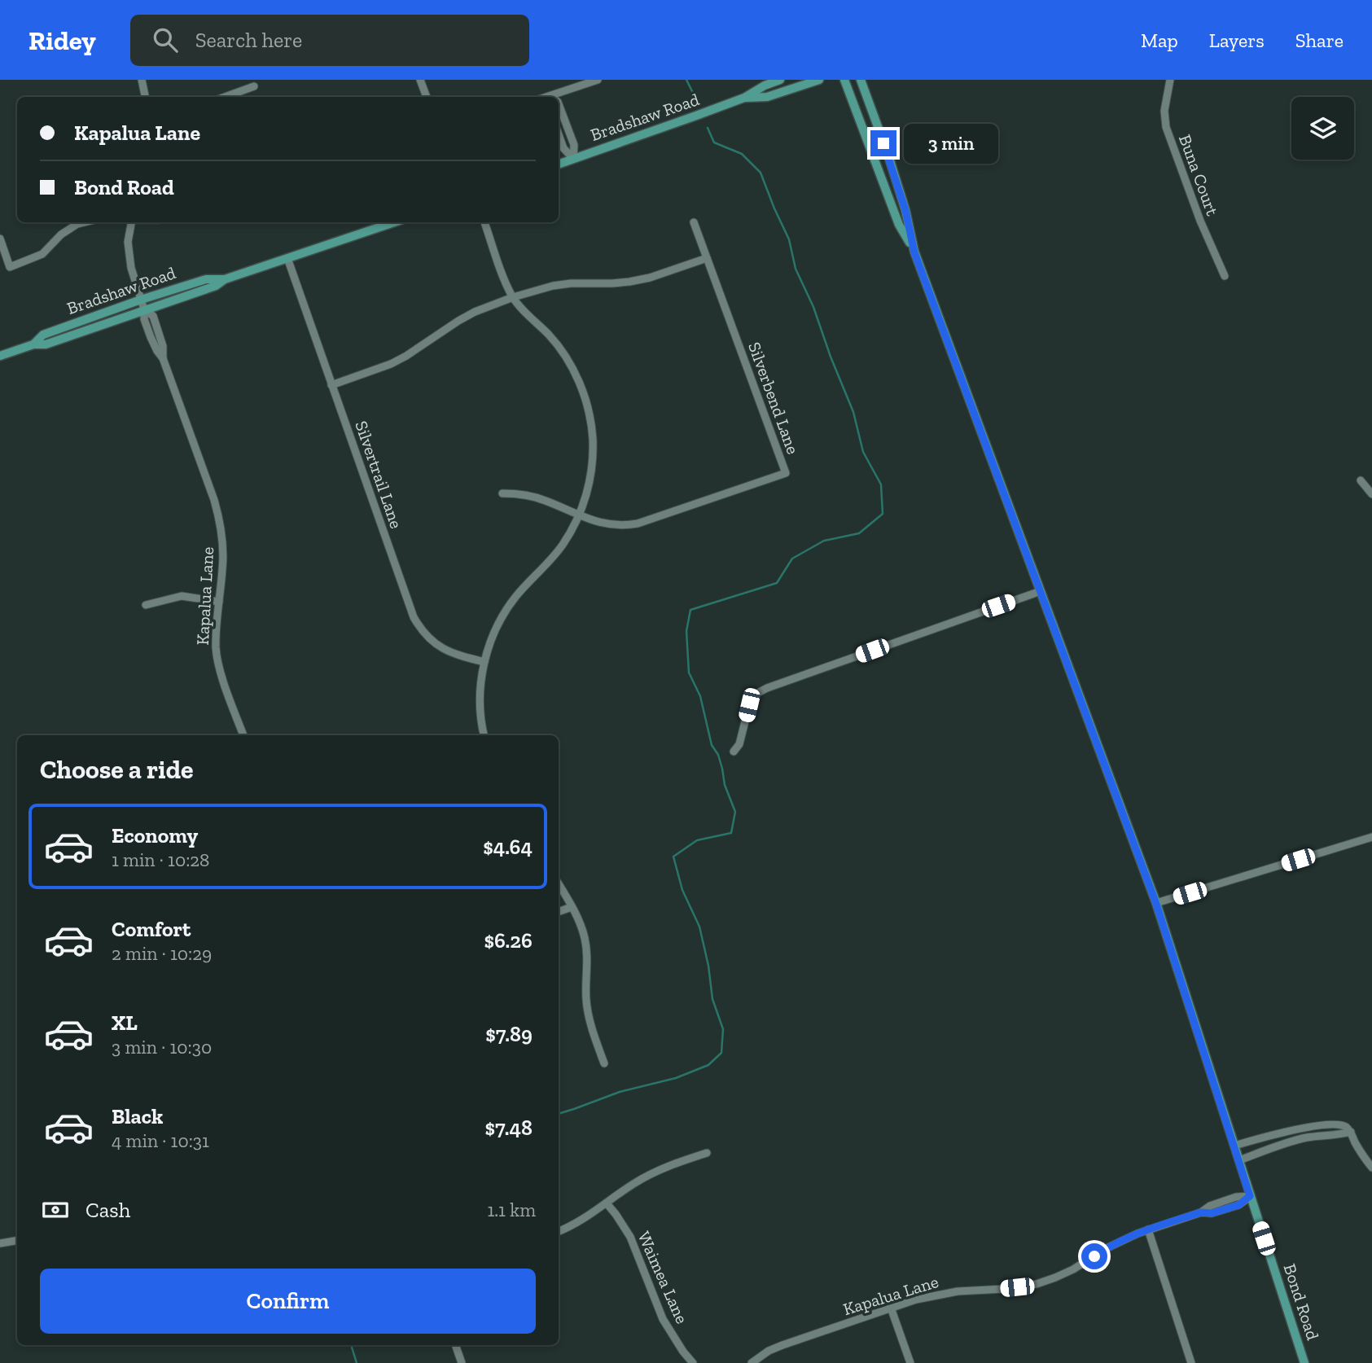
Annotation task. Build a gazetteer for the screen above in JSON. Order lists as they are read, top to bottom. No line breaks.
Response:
{"streets":{"main road":["Bradshaw Road","Bond Road"],"street":["Buna Court","Silverbend Lane","Silvertrail Lane","Kapalua Lane","Waimea Lane"]},"crossings":[["Bradshaw Road","Silvertrail Lane"],["Bradshaw Road","Kapalua Lane"],["Kapalua Lane","Bond Road"]],"page":{"header":"Ridey","search":"Search here","nav":["Map","Layers","Share"],"banner":["Kapalua Lane","Bond Road"],"bubble":"3 min","heading":"Choose a ride","list":[{"name":"Economy","note":"1 min · 10:28","value":"$4.64"},{"name":"Comfort","note":"2 min · 10:29","value":"$6.26"},{"name":"XL","note":"3 min · 10:30","value":"$7.89"},{"name":"Black","note":"4 min · 10:31","value":"$7.48"}],"pay":["Cash","1.1 km"],"buttons":"Confirm"}}
